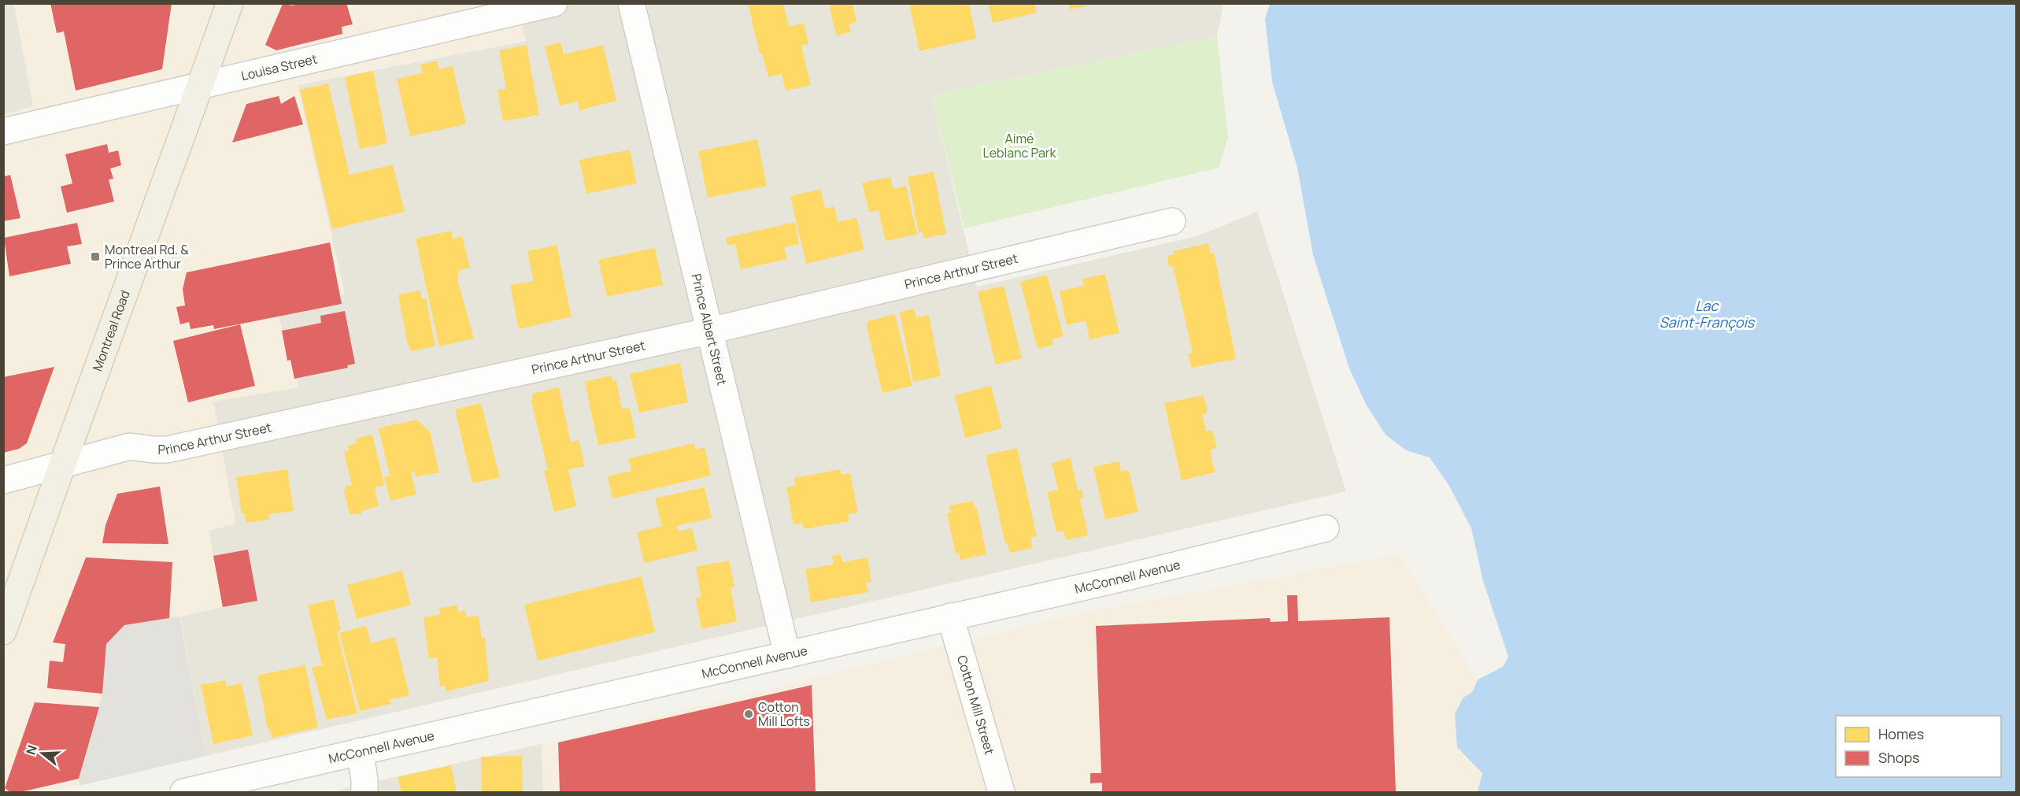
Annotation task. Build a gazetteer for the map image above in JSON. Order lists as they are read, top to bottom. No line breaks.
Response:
{"streets":{"main road":["Montreal Road"],"street":["Louisa Street","Prince Arthur Street","Prince Albert Street","McConnell Avenue","Cotton Mill Street"]},"crossings":[["Louisa Street","Montreal Road"],["Prince Arthur Street","Prince Albert Street"],["Prince Arthur Street","Montreal Road"],["Prince Albert Street","McConnell Avenue"],["McConnell Avenue","Cotton Mill Street"]],"water":["Lac Saint-François"],"parks":["Aimé Leblanc Park"],"places":{"transit":["Montreal Rd. & Prince Arthur"],"other":["Cotton Mill Lofts"]},"legend":["Homes","Shops"],"north":"left"}
